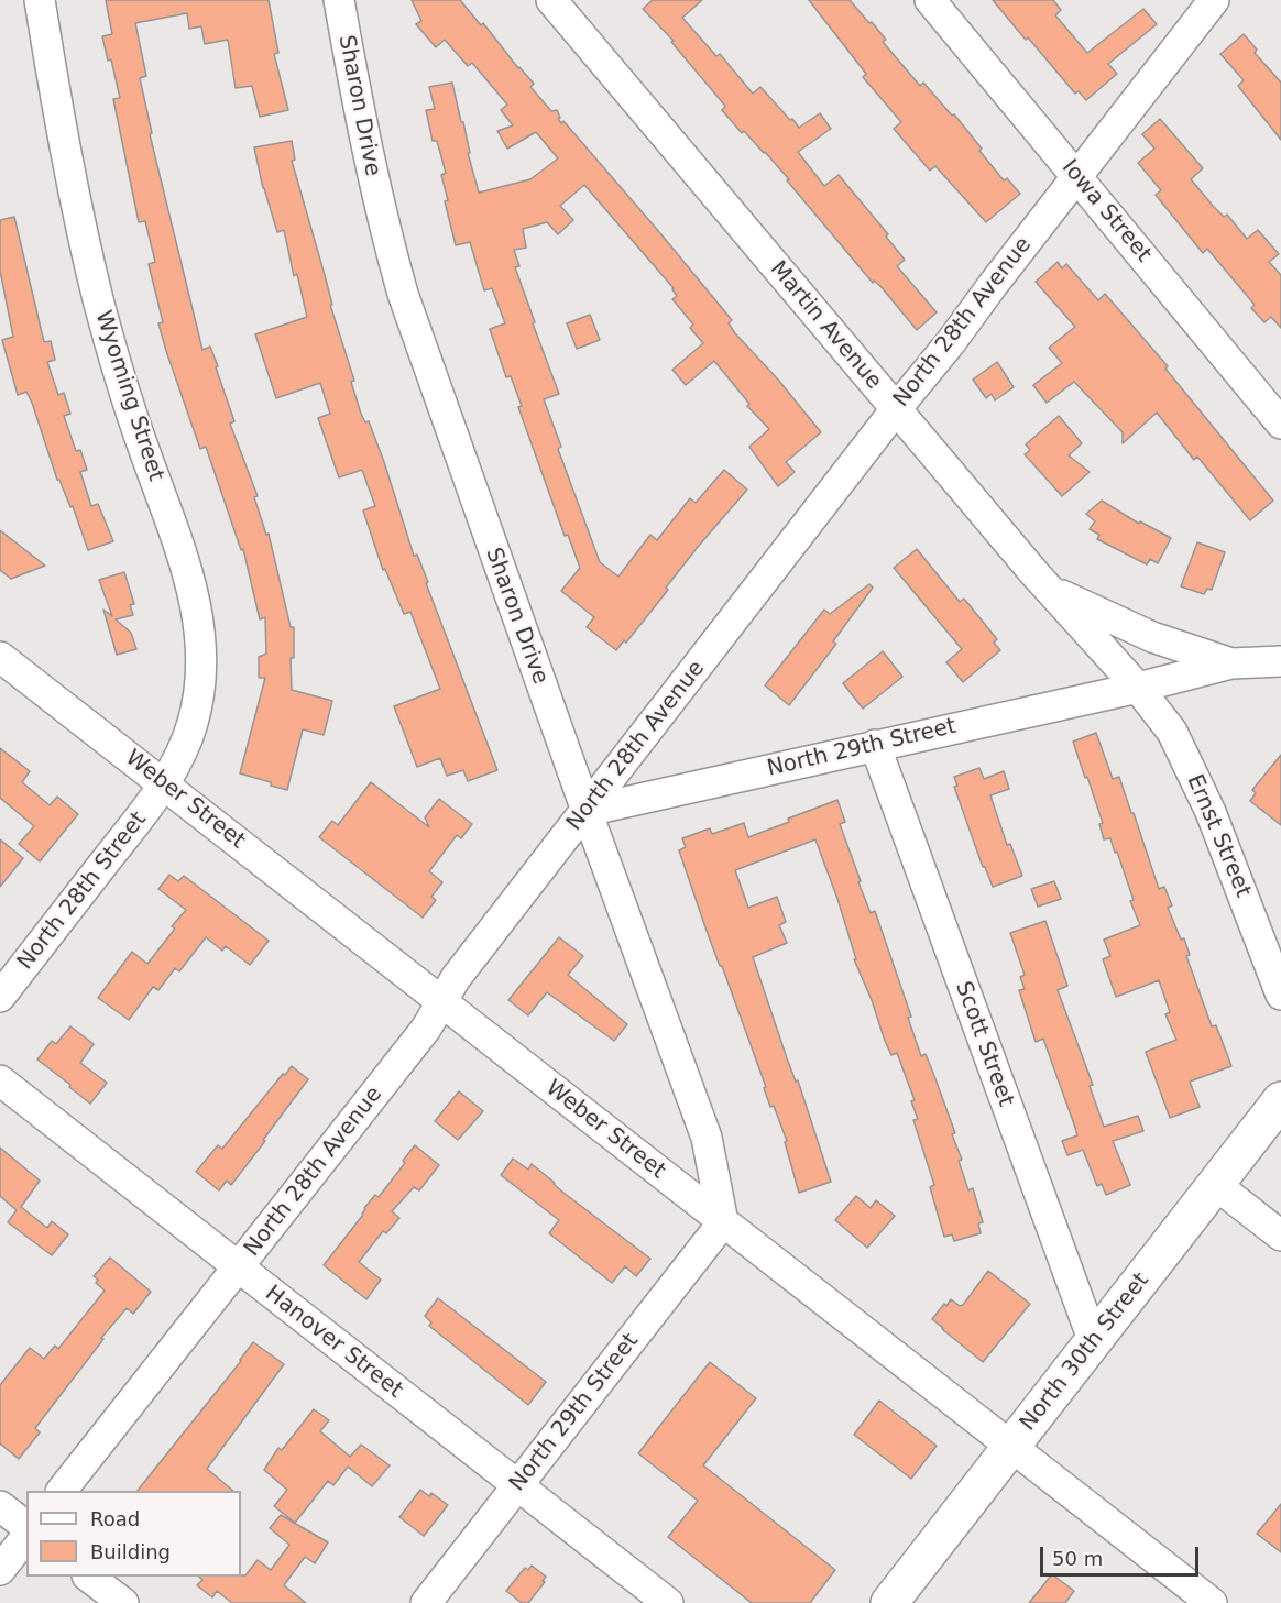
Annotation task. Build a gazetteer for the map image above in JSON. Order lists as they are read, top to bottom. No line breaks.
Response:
{"streets":{"highway":["North 30th Street"],"street":["Sharon Drive","Iowa Street","North 28th Avenue","Martin Avenue","Wyoming Street","North 29th Street","Weber Street","Ernst Street","North 28th Street","Scott Street","Hanover Street"]},"crossings":[["Sharon Drive","North 28th Avenue"],["Sharon Drive","North 29th Street"],["Sharon Drive","Weber Street"],["Iowa Street","North 28th Avenue"],["North 28th Avenue","Martin Avenue"],["North 28th Avenue","North 29th Street"],["North 28th Avenue","Weber Street"],["North 28th Avenue","Hanover Street"],["Martin Avenue","North 29th Street"],["Martin Avenue","Ernst Street"],["Wyoming Street","Weber Street"],["Wyoming Street","North 28th Street"],["North 29th Street","Weber Street"],["North 29th Street","Ernst Street"],["North 29th Street","Scott Street"],["North 29th Street","Hanover Street"],["Weber Street","North 28th Street"],["Weber Street","North 30th Street"],["Scott Street","North 30th Street"]],"legend":["Road","Building"],"scale_bar":"50 m"}
